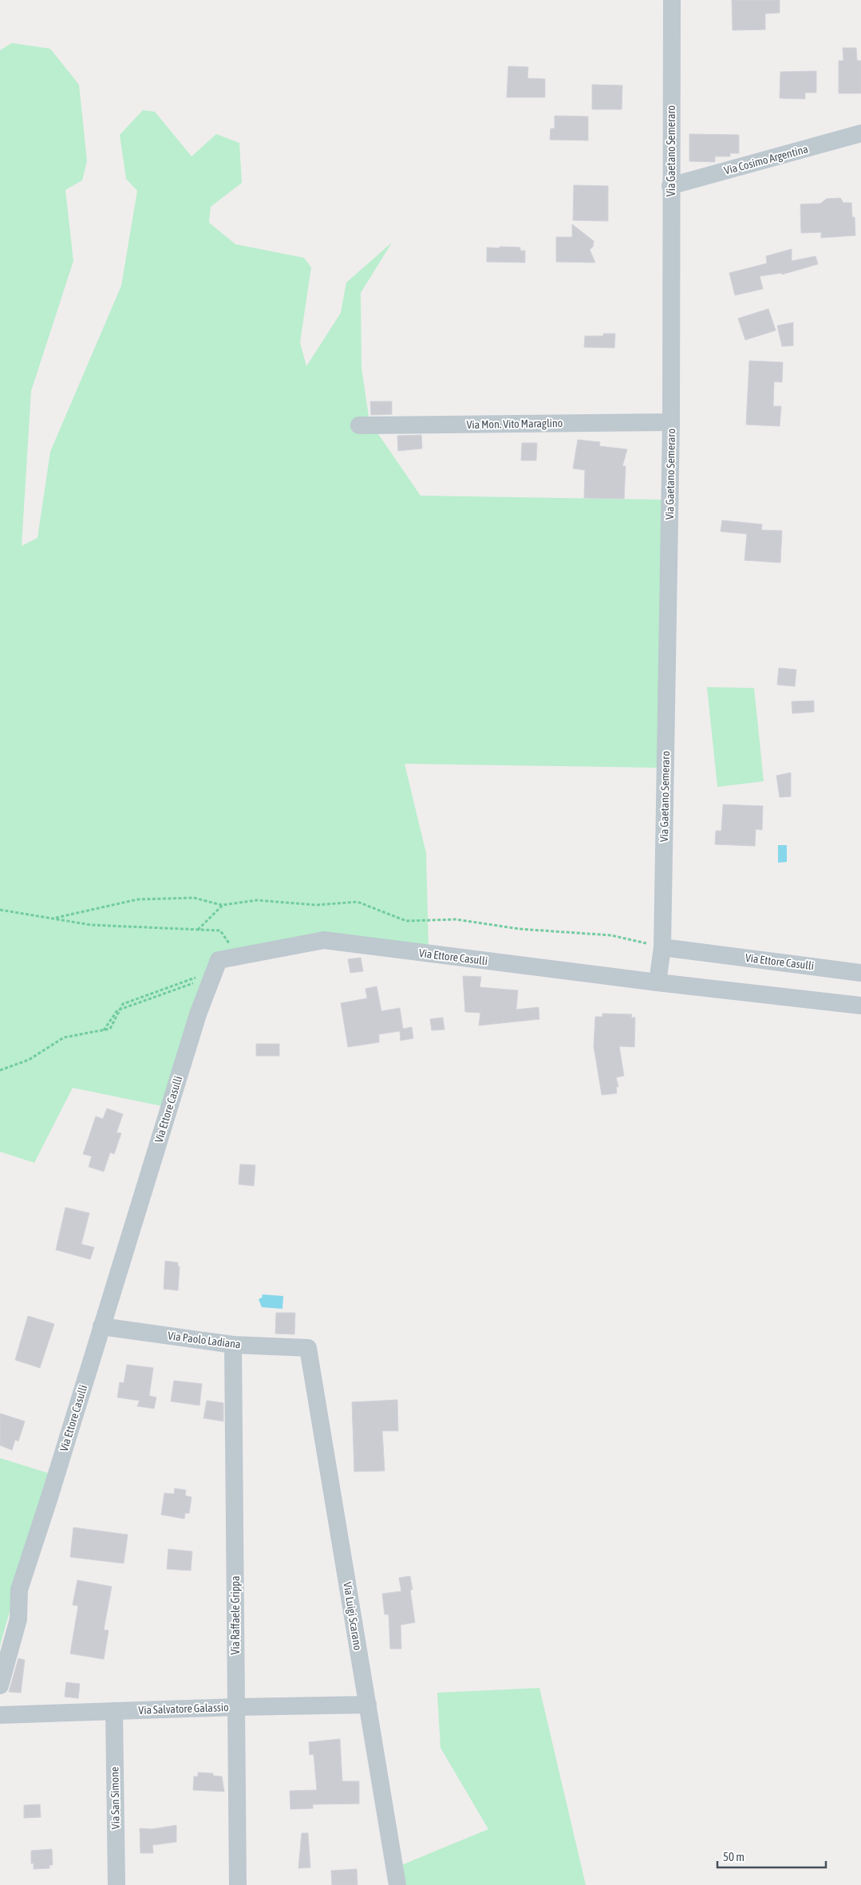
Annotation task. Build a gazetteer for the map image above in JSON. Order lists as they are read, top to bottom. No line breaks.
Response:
{"streets":{"street":["Via Gaetano Semeraro","Via Cosimo Argentina","Via Mon. Vito Maraglino","Via Ettore Casulli","Via Paolo Ladiana","Via Raffaele Grippa","Via Luigi Scarano","Via Salvatore Galassio","Via San Simone"]},"crossings":[["Via Gaetano Semeraro","Via Cosimo Argentina"],["Via Gaetano Semeraro","Via Mon. Vito Maraglino"],["Via Gaetano Semeraro","Via Ettore Casulli"],["Via Ettore Casulli","Via Paolo Ladiana"],["Via Paolo Ladiana","Via Raffaele Grippa"],["Via Paolo Ladiana","Via Luigi Scarano"],["Via Raffaele Grippa","Via Salvatore Galassio"],["Via Luigi Scarano","Via Salvatore Galassio"],["Via Salvatore Galassio","Via San Simone"]],"scale_bar":"50 m"}
